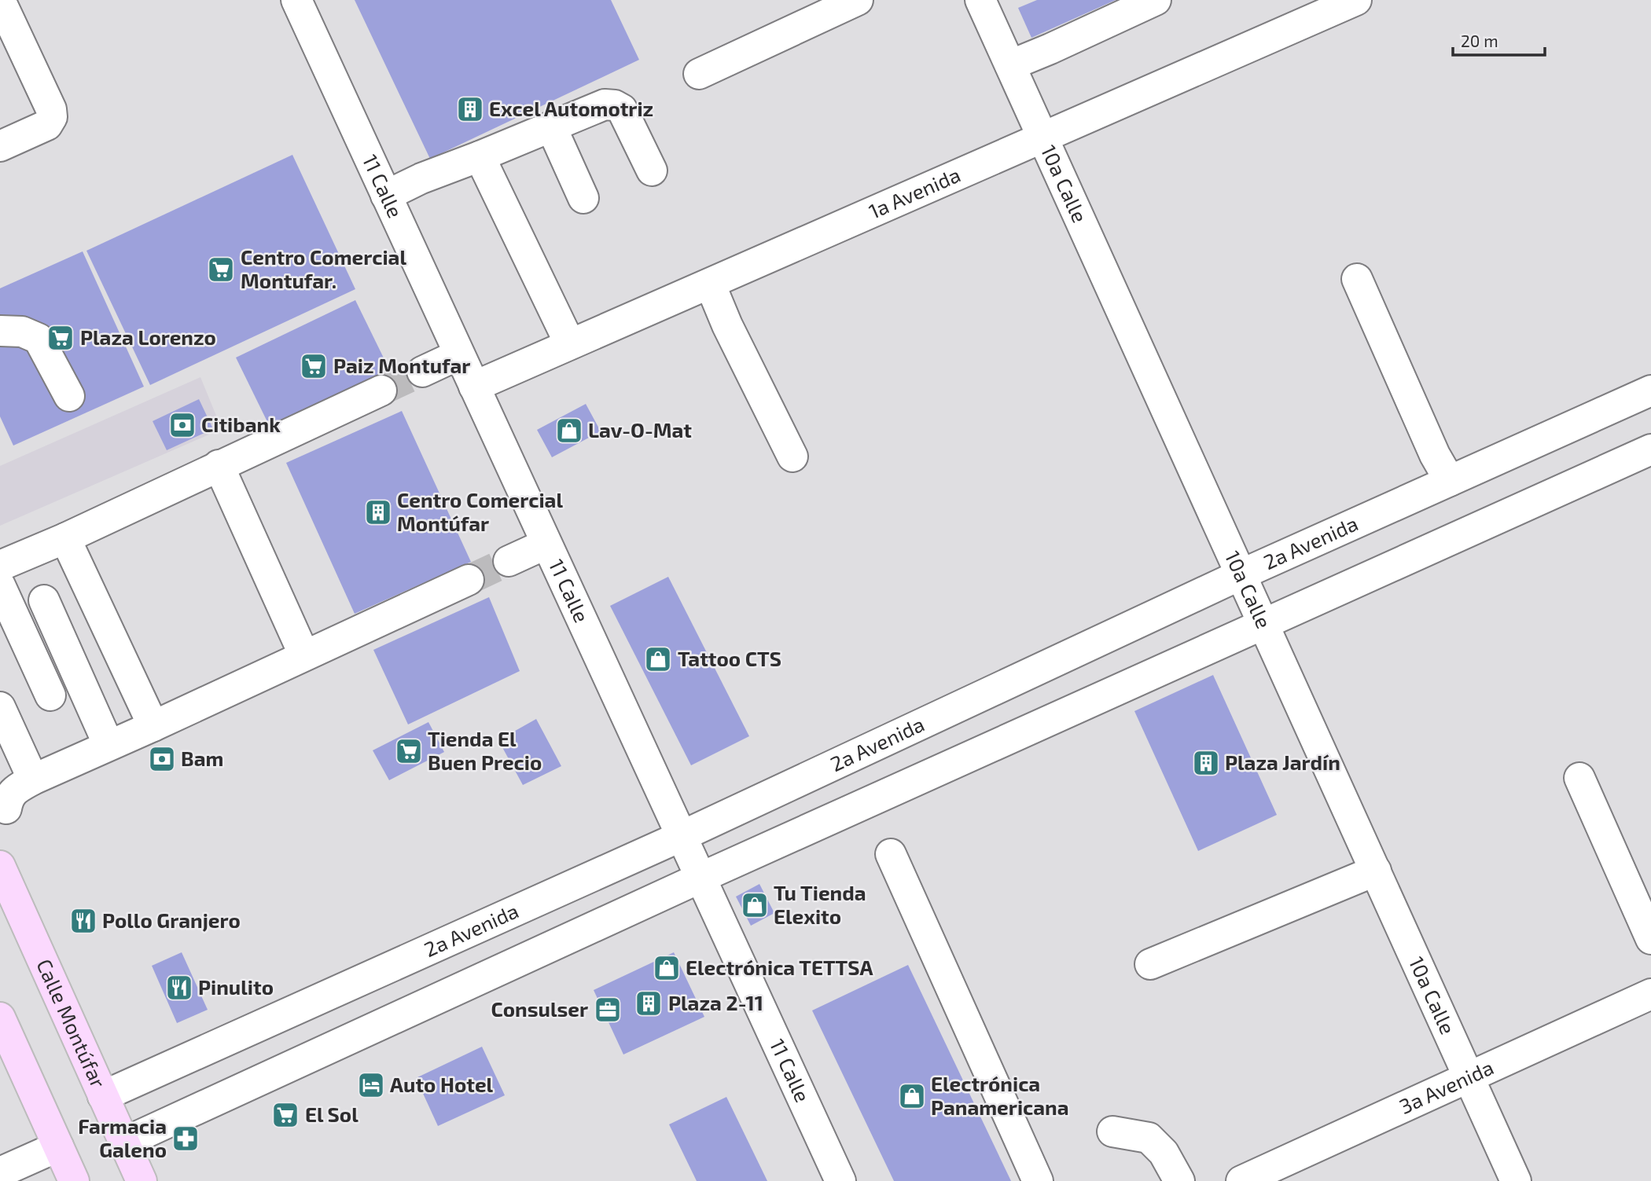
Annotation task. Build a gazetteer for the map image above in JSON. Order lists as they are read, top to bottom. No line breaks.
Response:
{"streets":{"main road":["Calle Montúfar"],"street":["10a Calle","11 Calle","1a Avenida","2a Avenida","3a Avenida"]},"crossings":[["10a Calle","1a Avenida"],["10a Calle","2a Avenida"],["10a Calle","3a Avenida"],["11 Calle","1a Avenida"],["11 Calle","2a Avenida"],["2a Avenida","Calle Montúfar"]],"places":{"building":["Excel Automotriz","Centro Comercial Montúfar","Plaza Jardín","Plaza 2-11"],"supermarket":["Centro Comercial Montufar.","Plaza Lorenzo","Paiz Montufar","Tienda El Buen Precio","El Sol"],"bank":["Citibank","Bam"],"shop":["Lav-O-Mat","Tattoo CTS","Tu Tienda Elexito","Electrónica TETTSA","Electrónica Panamericana"],"restaurant":["Pollo Granjero","Pinulito"],"office":["Consulser"],"hotel":["Auto Hotel"],"pharmacy":["Farmacia Galeno"]},"scale_bar":"20 m"}
